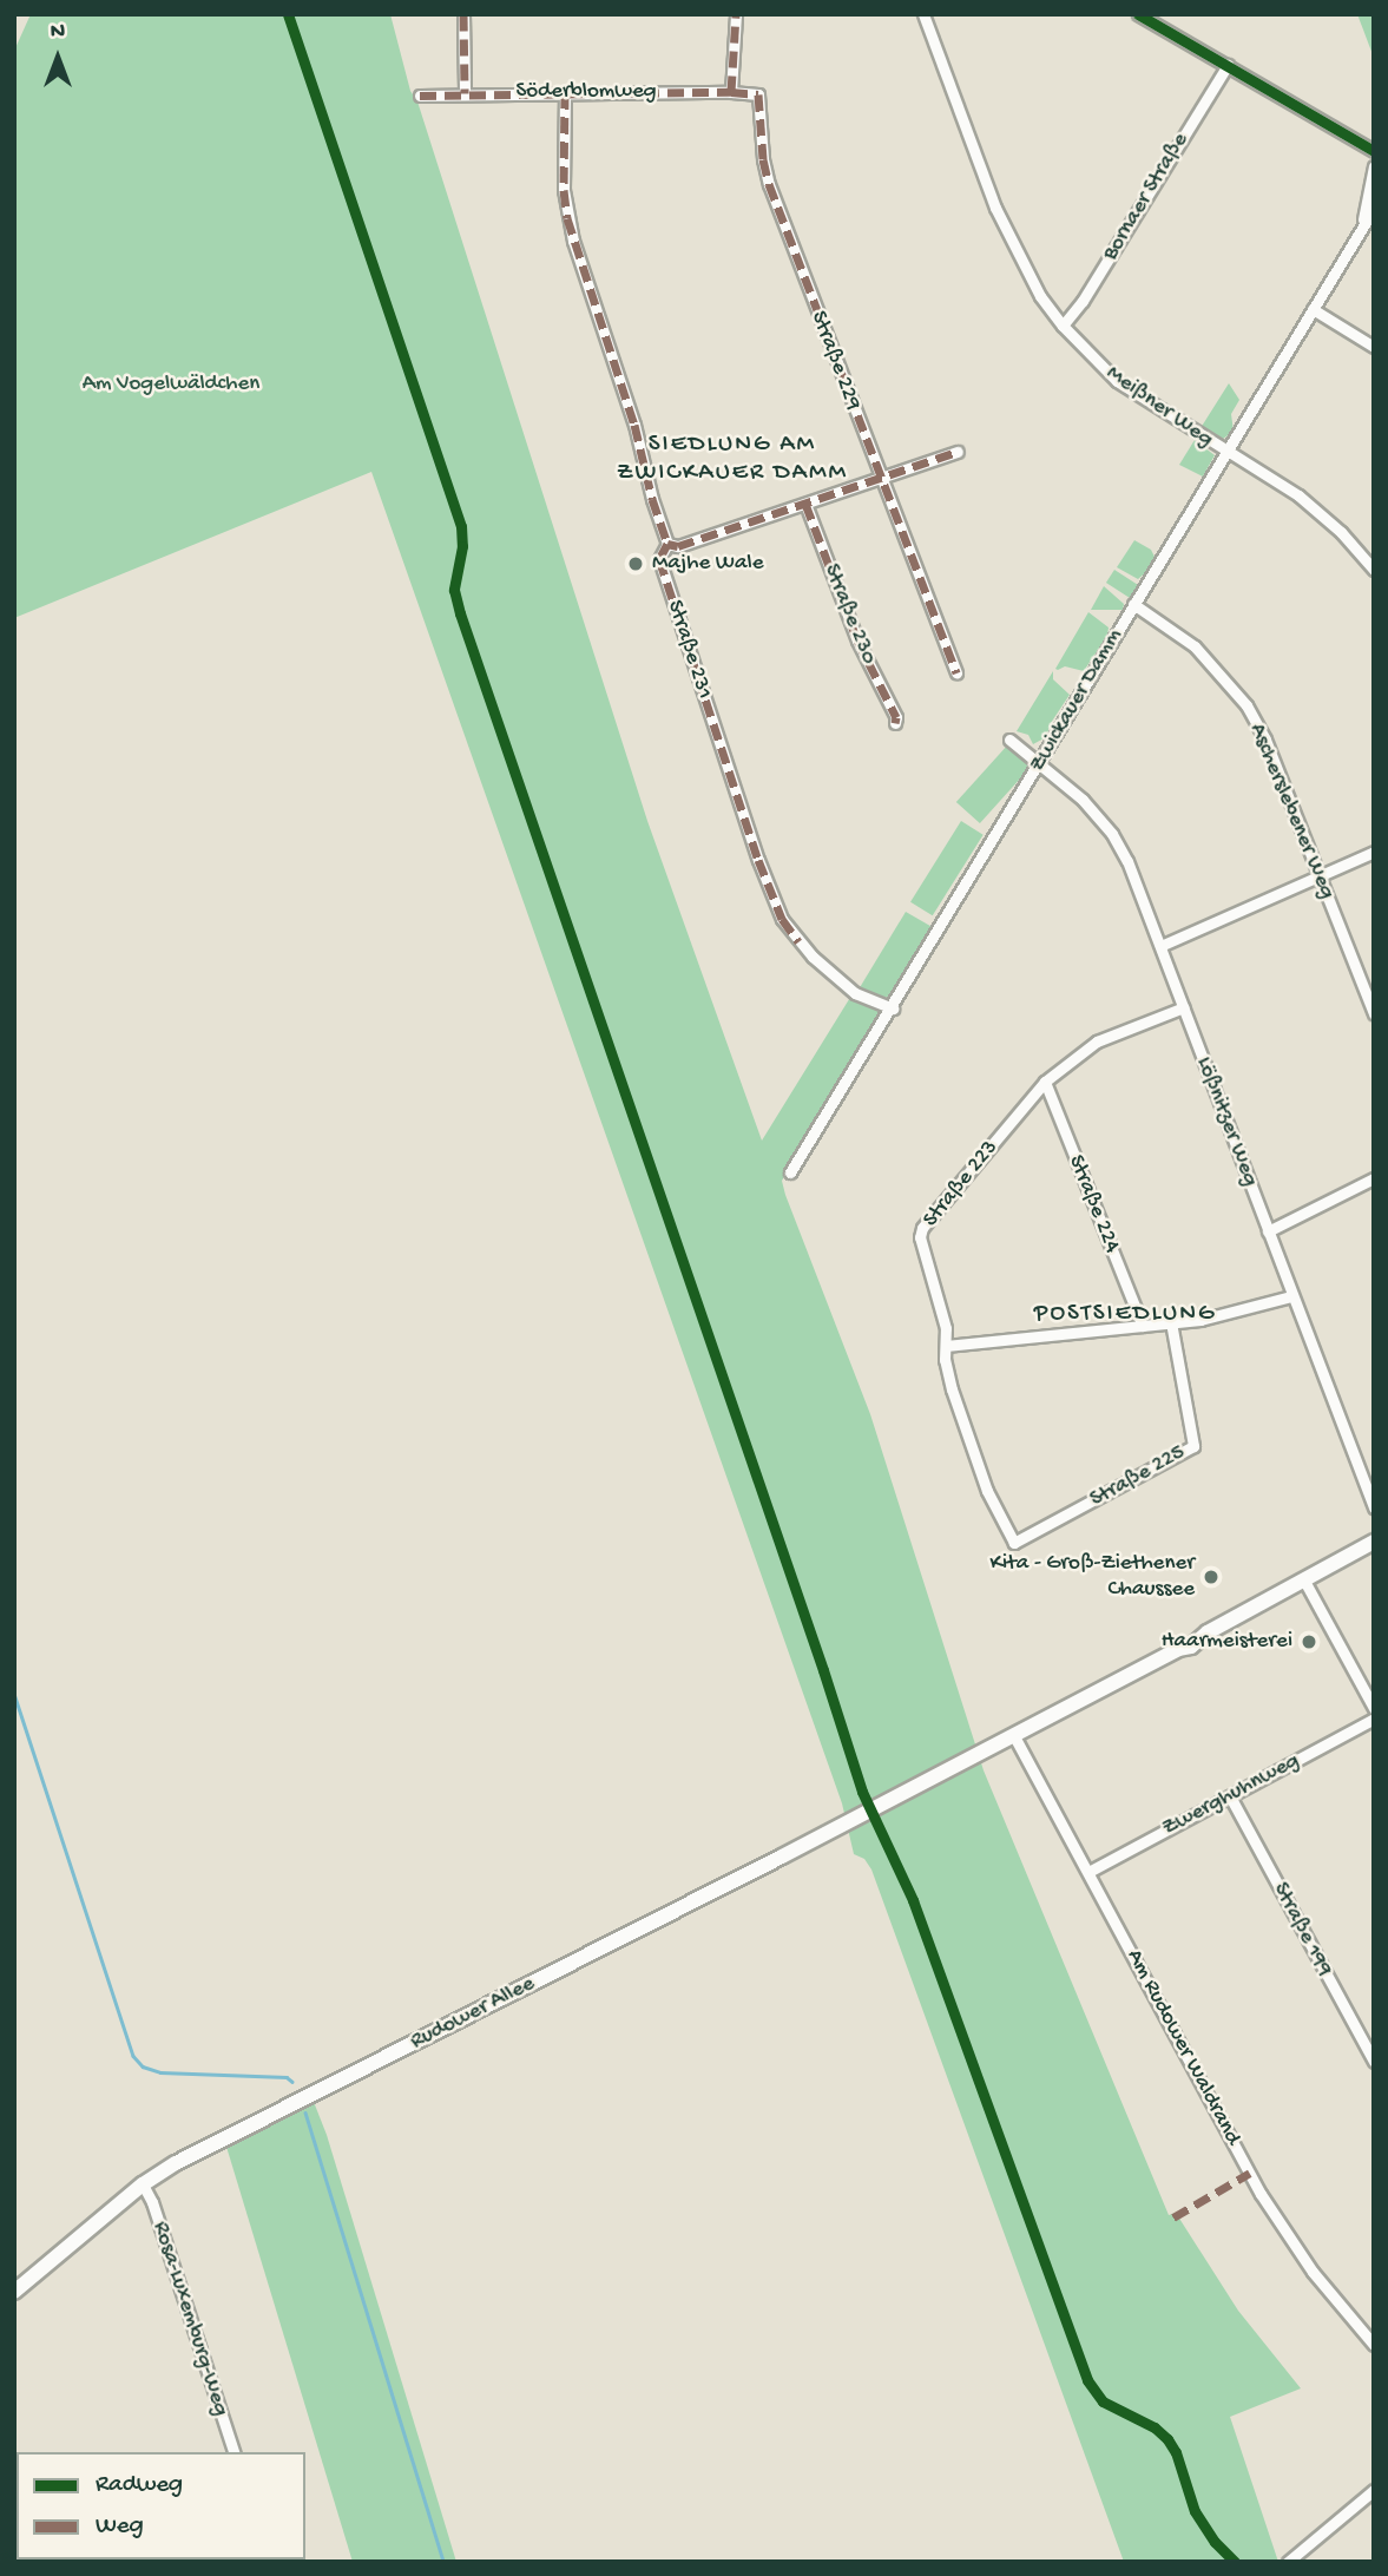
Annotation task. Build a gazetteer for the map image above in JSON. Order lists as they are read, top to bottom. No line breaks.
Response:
{"streets":{"street":["Söderblomweg","Bornaer Straße","Straße 229","Meißner Weg","Straße 230","Straße 231","Zwickauer Damm","Ascherslebener Weg","Lößnitzer Weg","Straße 223","Straße 224","Straße 225","Zwerghuhnweg","Straße 199","Rudower Allee","Am Rudower Waldrand","Rosa-Luxemburg-Weg"]},"crossings":[["Söderblomweg","Straße 229"],["Söderblomweg","Straße 231"],["Bornaer Straße","Meißner Weg"],["Meißner Weg","Zwickauer Damm"],["Straße 231","Zwickauer Damm"],["Zwickauer Damm","Ascherslebener Weg"],["Zwickauer Damm","Lößnitzer Weg"],["Lößnitzer Weg","Straße 223"],["Straße 223","Straße 224"],["Straße 223","Straße 225"],["Zwerghuhnweg","Straße 199"],["Zwerghuhnweg","Am Rudower Waldrand"],["Rudower Allee","Am Rudower Waldrand"],["Rudower Allee","Rosa-Luxemburg-Weg"]],"districts":["SIEDLUNG AM ZWICKAUER DAMM","POSTSIEDLUNG"],"parks":["Am Vogelwäldchen"],"places":["Majhe Wale","Kita - Groß-Ziethener Chaussee","Haarmeisterei"],"legend":["Radweg","Weg"],"north":"top"}
